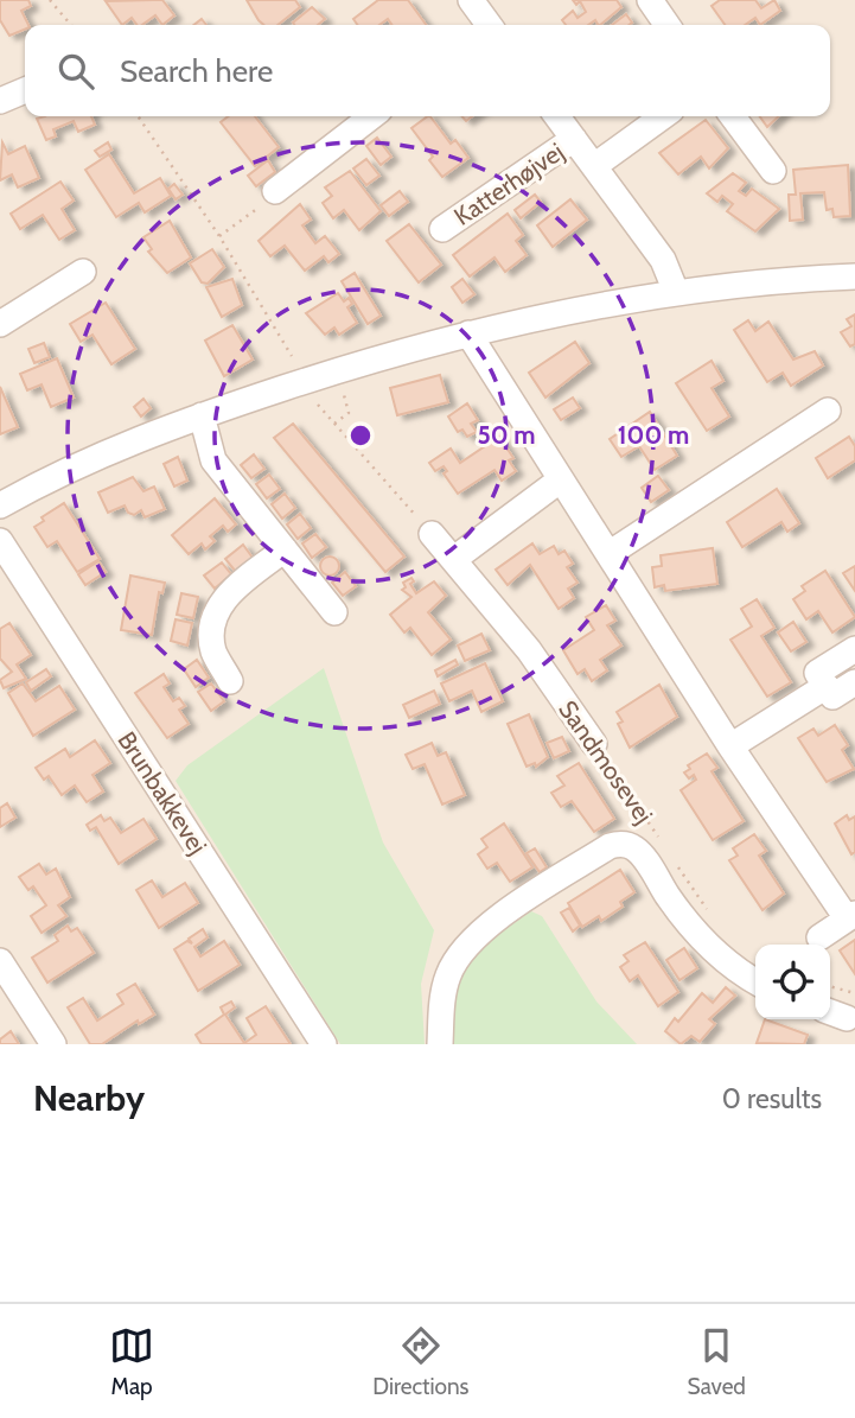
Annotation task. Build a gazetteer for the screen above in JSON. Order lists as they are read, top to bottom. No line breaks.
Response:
{"streets":{"street":["Katterhøjvej","Sandmosevej","Brunbakkevej"]},"page":{"search":"Search here","heading":["Nearby","0 results"],"nav":["Map","Directions","Saved"]},"rings":["50 m","100 m"]}
